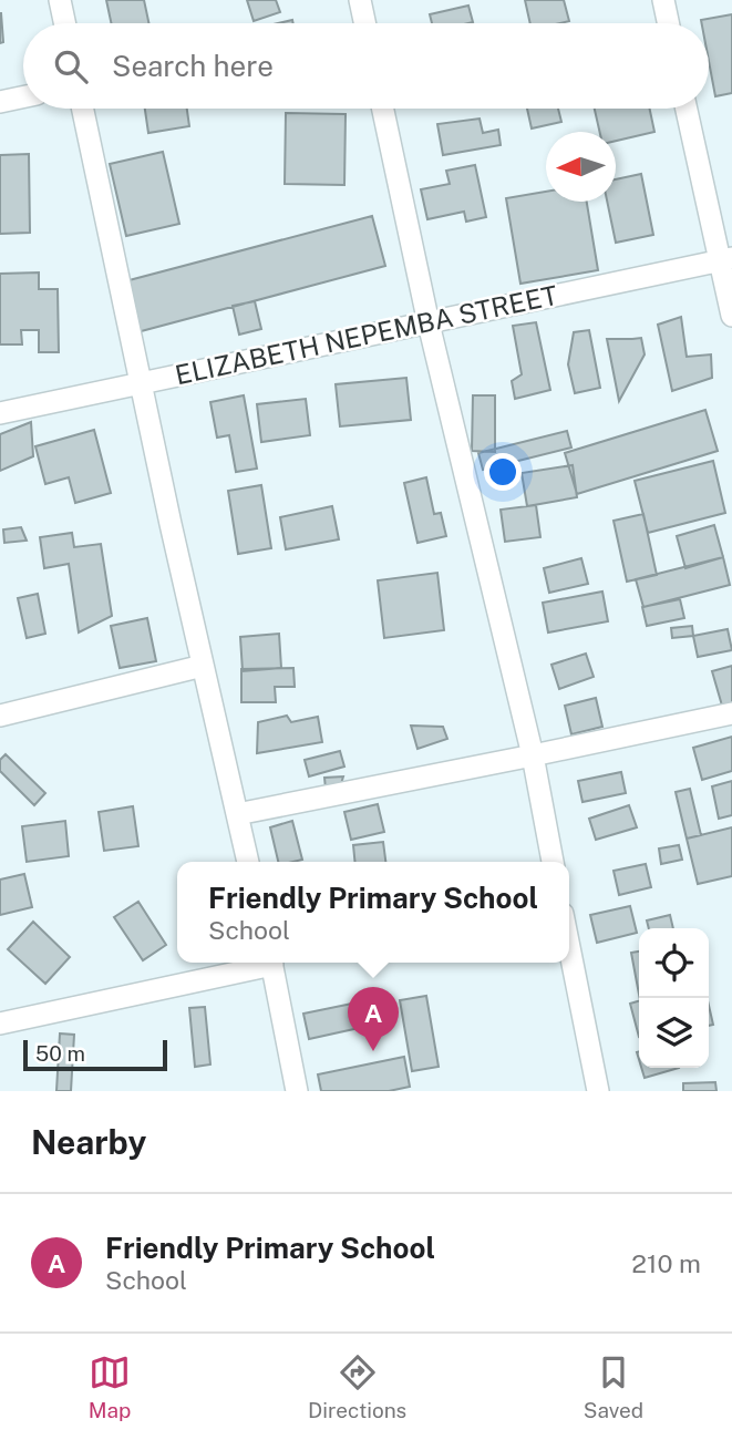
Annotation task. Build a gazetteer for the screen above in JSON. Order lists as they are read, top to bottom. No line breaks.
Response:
{"streets":{"street":["ELIZABETH NEPEMBA STREET"]},"scale_bar":"50 m","north":"left","page":{"search":"Search here","popup":["Friendly Primary School","School"],"pins":"A","scale":"50 m","heading":"Nearby","list":[{"mark":"A","name":"Friendly Primary School","note":"School","value":"210 m"}],"nav":["Map","Directions","Saved"]}}
